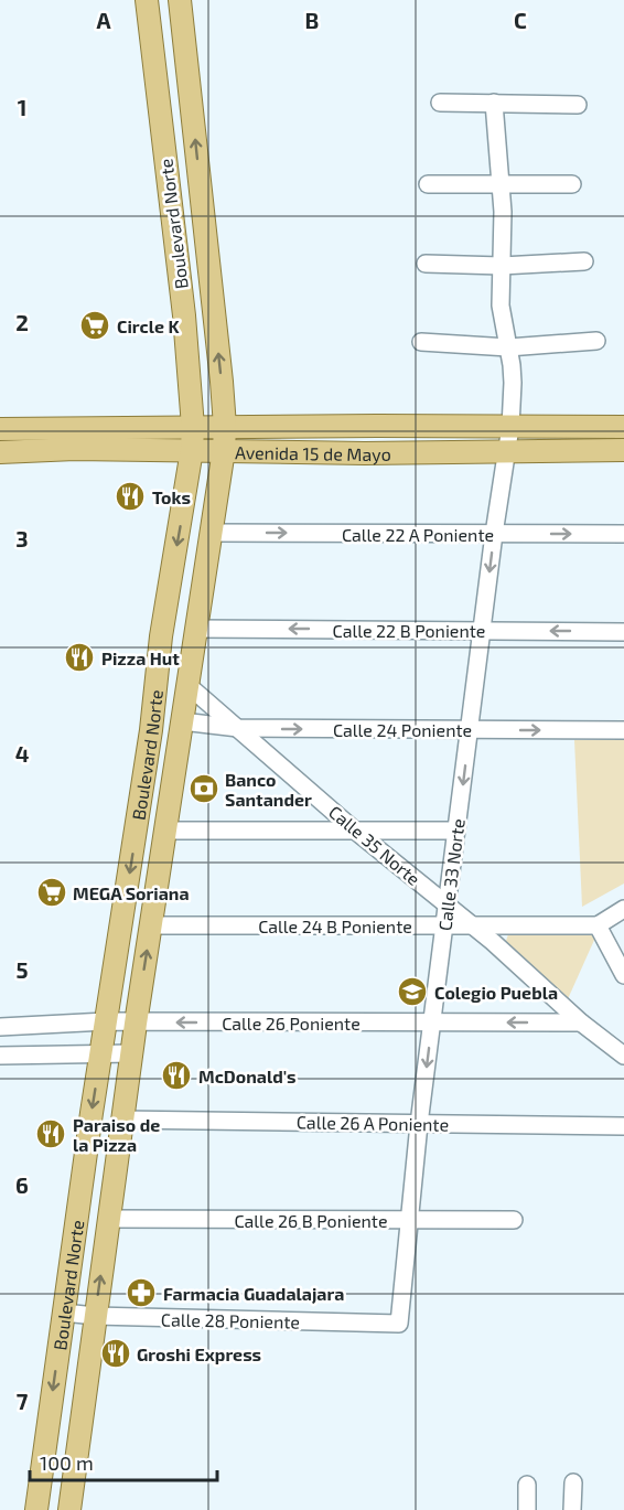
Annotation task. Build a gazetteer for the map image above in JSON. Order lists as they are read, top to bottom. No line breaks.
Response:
{"streets":{"main road":["Boulevard Norte","Avenida 15 de Mayo"],"street":["Calle 22 A Poniente","Calle 22 B Poniente","Calle 24 Poniente","Calle 35 Norte","Calle 33 Norte","Calle 24 B Poniente","Calle 26 Poniente","Calle 26 A Poniente","Calle 26 B Poniente","Calle 28 Poniente"]},"crossings":[["Boulevard Norte","Avenida 15 de Mayo"],["Boulevard Norte","Calle 22 A Poniente"],["Boulevard Norte","Calle 22 B Poniente"],["Boulevard Norte","Calle 24 Poniente"],["Boulevard Norte","Calle 35 Norte"],["Boulevard Norte","Calle 24 B Poniente"],["Boulevard Norte","Calle 26 Poniente"],["Boulevard Norte","Calle 26 A Poniente"],["Boulevard Norte","Calle 26 B Poniente"],["Boulevard Norte","Calle 28 Poniente"],["Avenida 15 de Mayo","Calle 33 Norte"],["Calle 22 A Poniente","Calle 33 Norte"],["Calle 22 B Poniente","Calle 33 Norte"],["Calle 24 Poniente","Calle 35 Norte"],["Calle 24 Poniente","Calle 33 Norte"],["Calle 35 Norte","Calle 33 Norte"],["Calle 35 Norte","Calle 24 B Poniente"],["Calle 35 Norte","Calle 26 Poniente"],["Calle 33 Norte","Calle 24 B Poniente"],["Calle 33 Norte","Calle 26 Poniente"],["Calle 33 Norte","Calle 26 A Poniente"],["Calle 33 Norte","Calle 26 B Poniente"],["Calle 33 Norte","Calle 28 Poniente"]],"one_way":["Calle 22 A Poniente","Calle 22 B Poniente","Calle 26 Poniente"],"places":{"supermarket":["Circle K","MEGA Soriana"],"restaurant":["Toks","Pizza Hut","McDonald's","Paraiso de la Pizza","Groshi Express"],"bank":["Banco Santander"],"school or university":["Colegio Puebla"],"pharmacy":["Farmacia Guadalajara"]},"scale_bar":"100 m","grid":{"columns":["A","B","C"],"rows":["1","2","3","4","5","6","7"]}}
